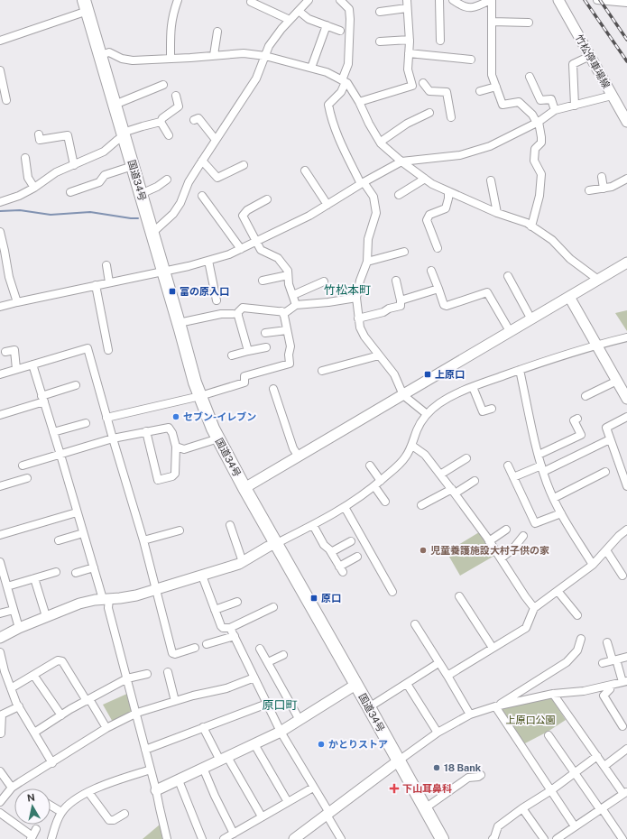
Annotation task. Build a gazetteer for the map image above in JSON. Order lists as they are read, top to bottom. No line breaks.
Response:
{"streets":{"highway":["国道34号"],"street":["竹松停車場線"]},"districts":["竹松本町","原口町"],"parks":["上原口公園"],"places":{"transit":["富の原入口","上原口","原口"],"other":["セブン-イレブン","児童養護施設大村子供の家","かとりストア","18 Bank"],"health":["下山耳鼻科"]},"north":"top"}
